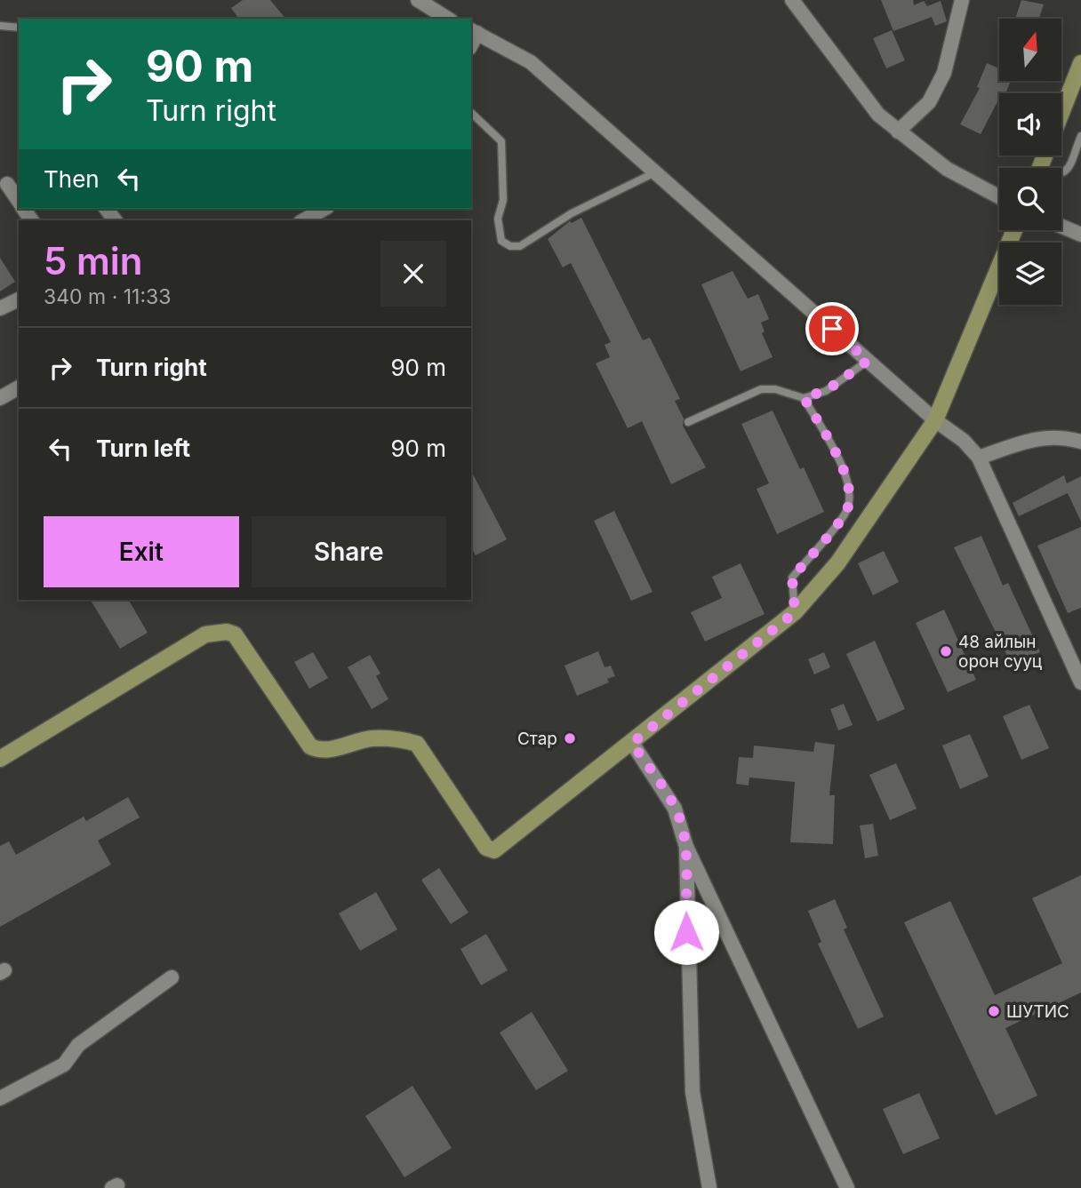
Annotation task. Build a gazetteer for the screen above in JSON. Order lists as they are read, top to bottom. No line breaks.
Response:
{"places":["48 айлын орон сууц","Стар","ШУТИС"],"north":"top","page":{"turn":["90 m","Turn right"],"then":"Then","heading":["5 min","340 m · 11:33"],"list":[{"name":"Turn right","value":"90 m"},{"name":"Turn left","value":"90 m"}],"buttons":["Exit","Share"]}}
